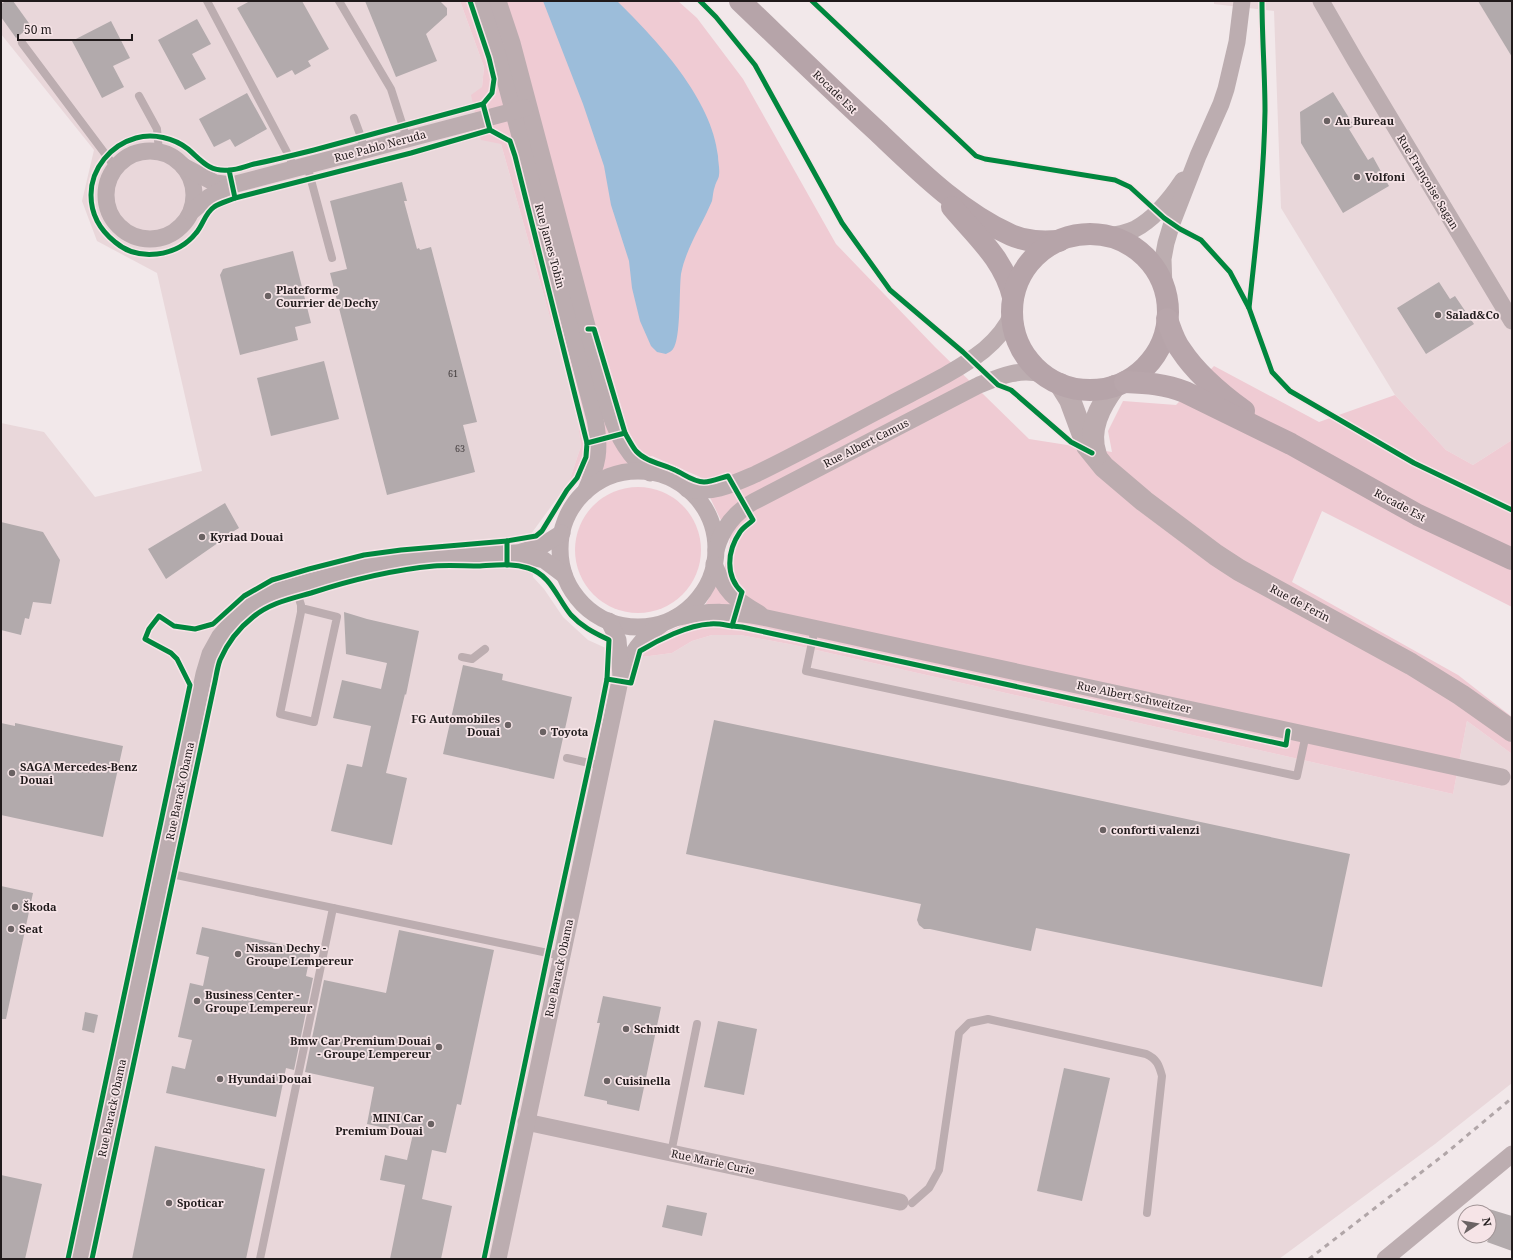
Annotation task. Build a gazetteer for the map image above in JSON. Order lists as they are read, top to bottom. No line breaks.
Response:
{"streets":{"highway":["Rocade Est"],"street":["Rue Pablo Neruda","Rue Françoise Sagan","Rue James Tobin","Rue Albert Camus","Rue de Ferin","Rue Albert Schweitzer","Rue Barack Obama","Rue Marie Curie"]},"crossings":[["Rocade Est","Rue Albert Camus"],["Rocade Est","Rue de Ferin"],["Rue Pablo Neruda","Rue James Tobin"],["Rue Albert Camus","Rue de Ferin"],["Rue Albert Camus","Rue Albert Schweitzer"],["Rue Albert Camus","Rue Barack Obama"],["Rue Albert Schweitzer","Rue Barack Obama"],["Rue Barack Obama","Rue Marie Curie"]],"places":["Au Bureau","Volfoni","Plateforme Courrier de Dechy","Salad&Co","Kyriad Douai","FG Automobiles Douai","Toyota","SAGA Mercedes-Benz Douai","conforti valenzi","Škoda","Seat","Nissan Dechy - Groupe Lempereur","Business Center - Groupe Lempereur","Schmidt","Bmw Car Premium Douai - Groupe Lempereur","Hyundai Douai","Cuisinella","MINI Car Premium Douai","Spoticar"],"house_numbers":["61","63"],"scale_bar":"50 m","north":"right"}
